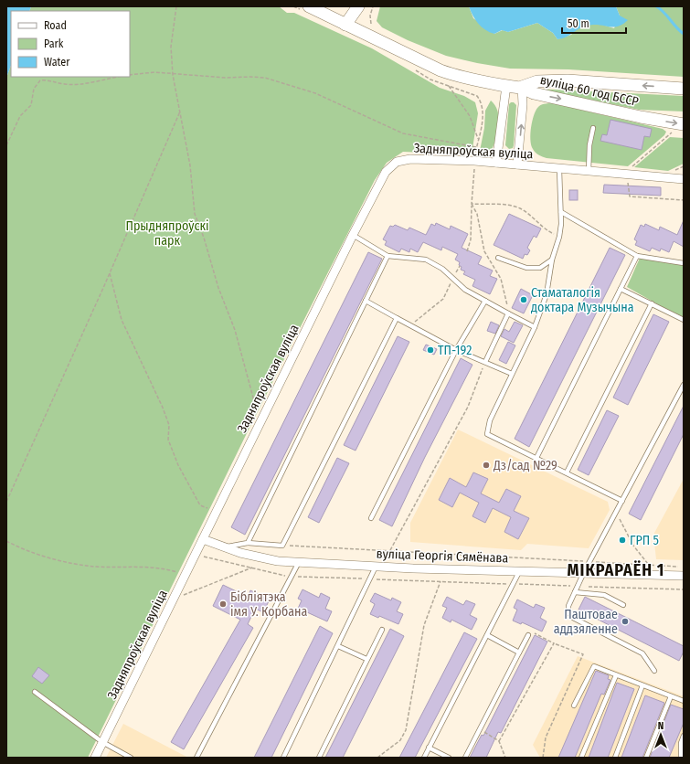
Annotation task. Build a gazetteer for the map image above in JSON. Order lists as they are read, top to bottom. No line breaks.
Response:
{"streets":{"main road":["вуліца 60 год БССР"],"street":["Задняпроўская вуліца","вуліца Георгія Сямёнава"]},"crossings":[["Задняпроўская вуліца","вуліца Георгія Сямёнава"]],"districts":["МІКРАРАЁН 1"],"parks":["Прыдняпроўскі парк"],"places":["Стаматалогія доктара Музычына","ТП-192","Дз/сад №29","ГРП 5","Бібліятэка імя У. Корбана","Паштовае аддзяленне"],"legend":["Road","Park","Water"],"scale_bar":"50 m","north":"top"}
